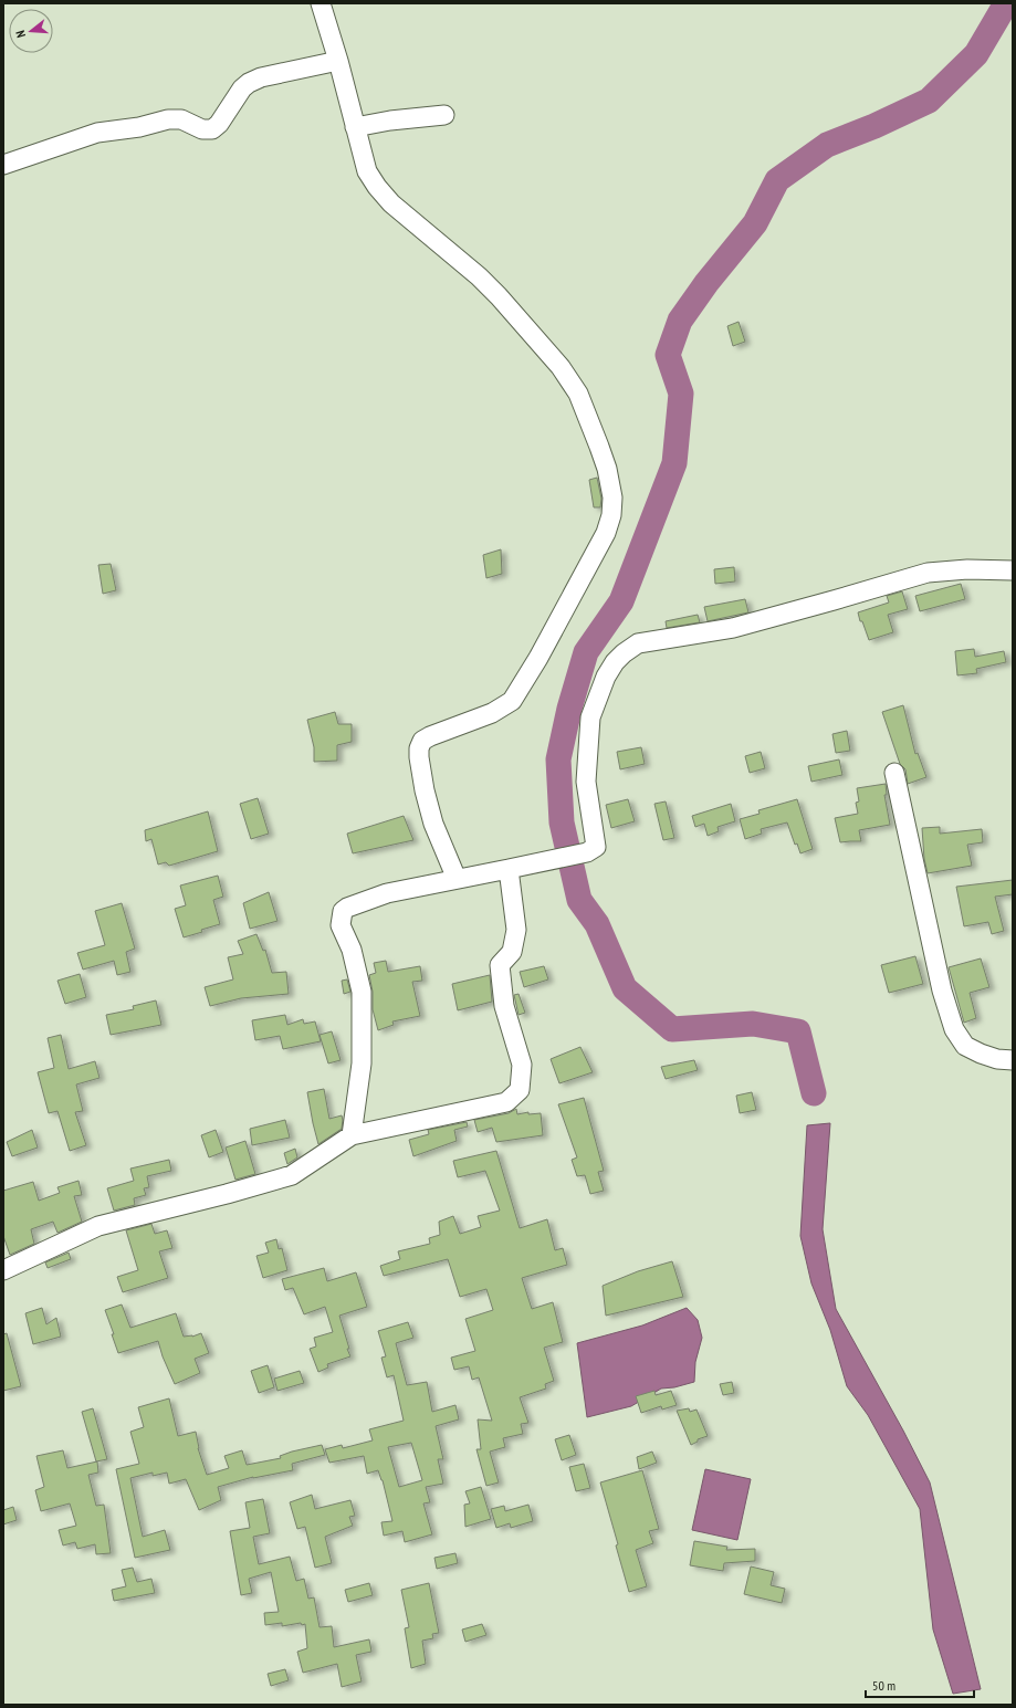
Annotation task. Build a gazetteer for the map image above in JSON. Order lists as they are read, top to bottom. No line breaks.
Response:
{"scale_bar":"50 m","north":"left"}
